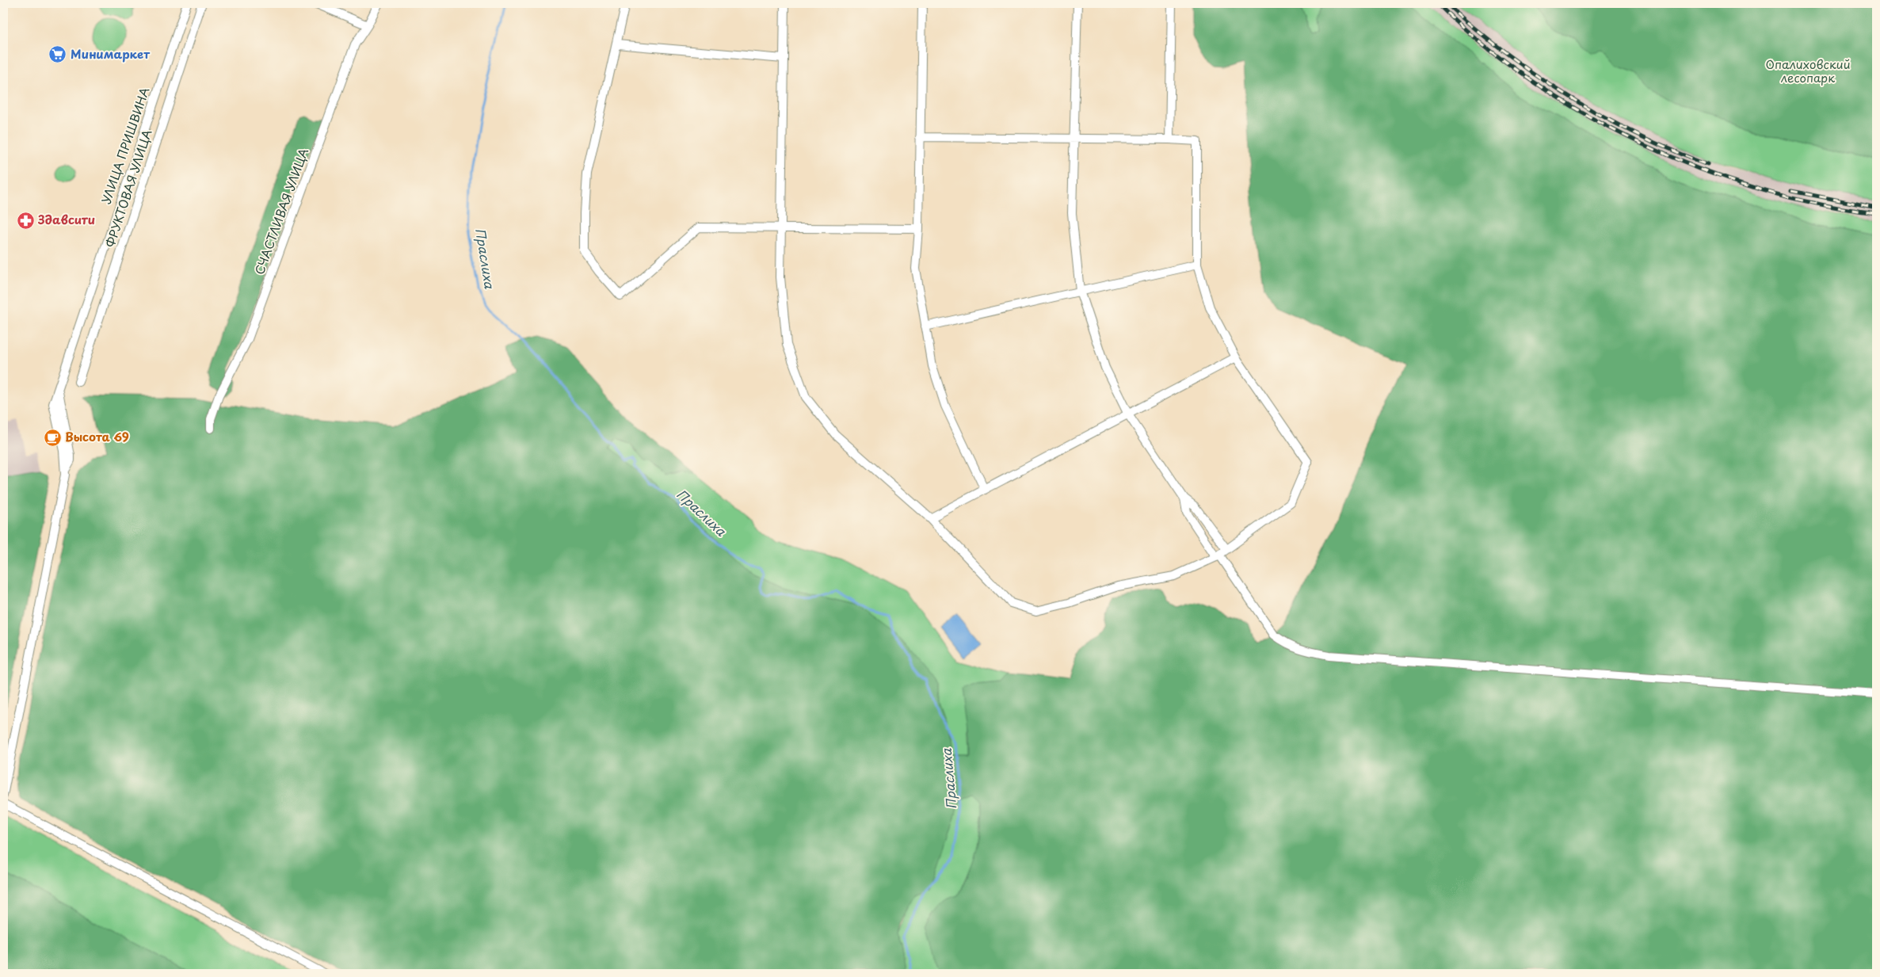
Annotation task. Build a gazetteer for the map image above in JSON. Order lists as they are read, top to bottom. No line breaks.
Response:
{"streets":{"street":["УЛИЦА ПРИШВИНА","ФРУКТОВАЯ УЛИЦА","СЧАСТЛИВАЯ УЛИЦА"]},"water":["Праслиха"],"parks":["Опалиховский лесопарк"],"places":{"supermarket":["Минимаркет"],"pharmacy":["Здавсити"],"cafe":["Высота 69"]}}
